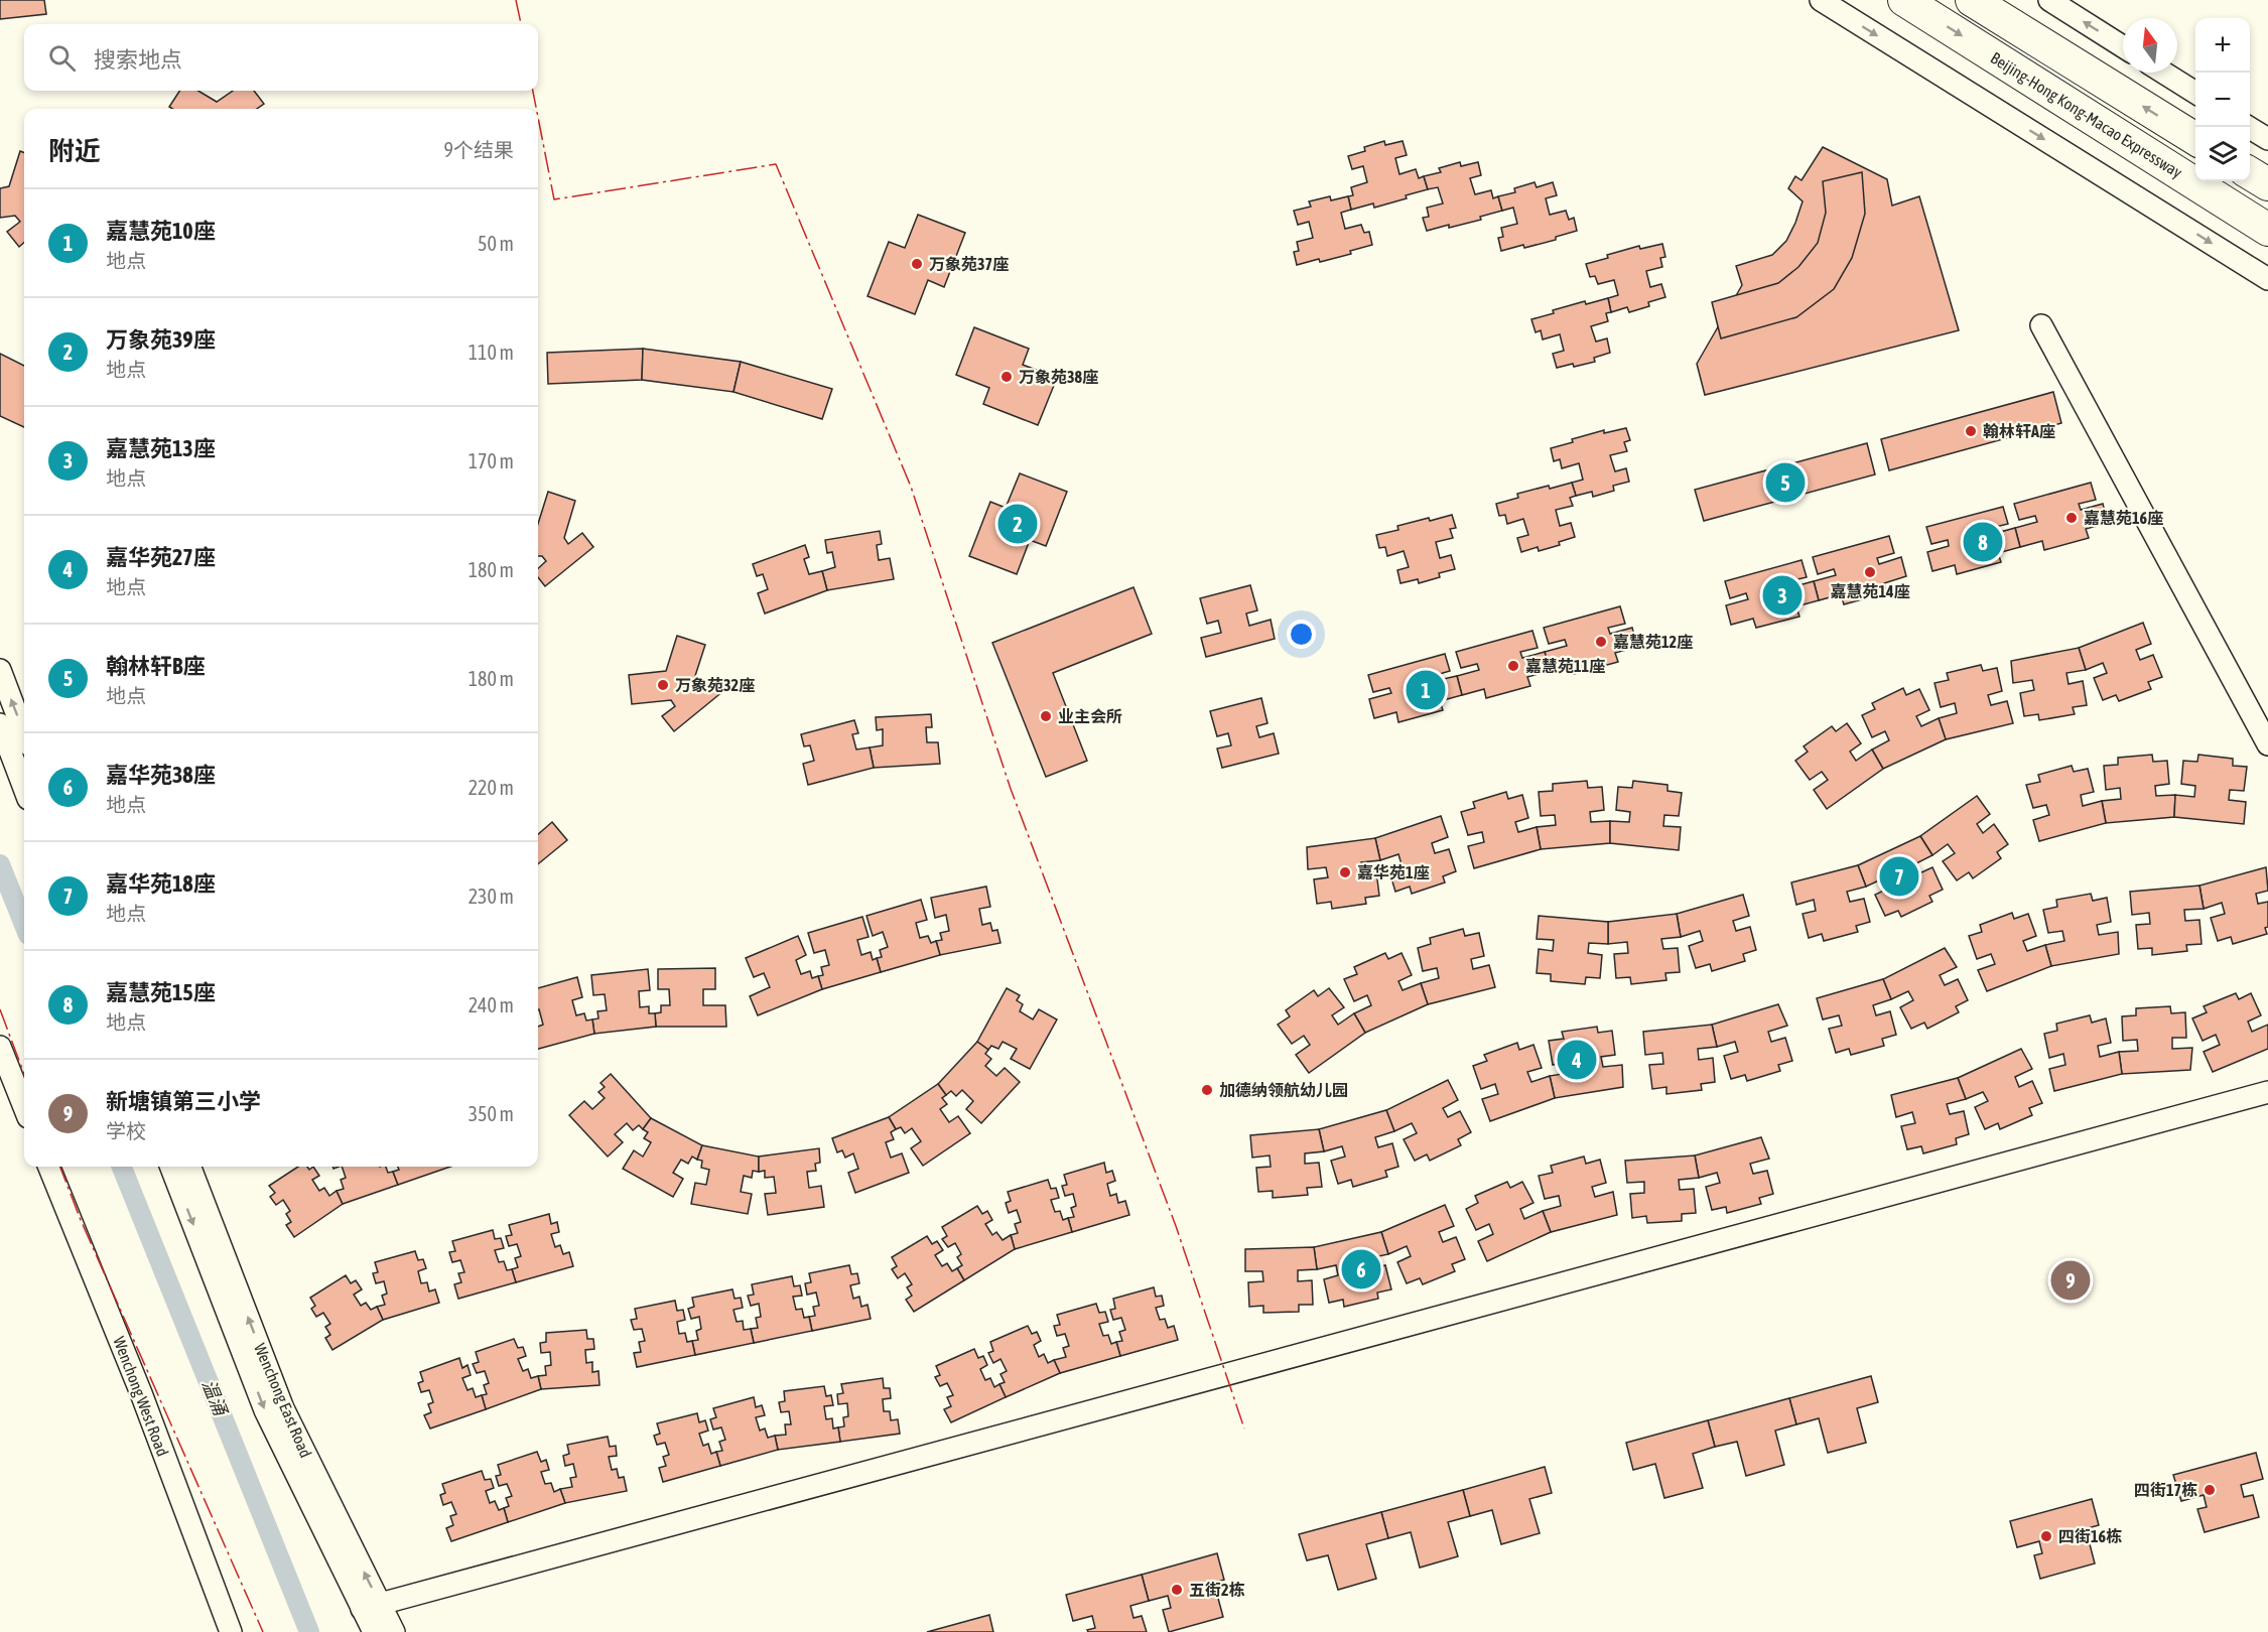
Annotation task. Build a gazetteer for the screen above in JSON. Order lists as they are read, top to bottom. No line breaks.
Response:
{"streets":{"highway":["Beijing-Hong Kong-Macao Expressway"],"street":["Wenchong West Road","Wenchong East Road"]},"water":["温涌"],"places":["万象苑37座","万象苑38座","翰林轩A座","嘉慧苑16座","嘉慧苑14座","嘉慧苑12座","嘉慧苑11座","万象苑32座","业主会所","嘉华苑1座","加德纳领航幼儿园","四街17栋","四街16栋","五街2栋"],"north":"top","page":{"map_buttons":["+","−"],"search":"搜索地点","heading":["附近","9个结果"],"list":[{"mark":"1","name":"嘉慧苑10座","note":"地点","value":"50 m"},{"mark":"2","name":"万象苑39座","note":"地点","value":"110 m"},{"mark":"3","name":"嘉慧苑13座","note":"地点","value":"170 m"},{"mark":"4","name":"嘉华苑27座","note":"地点","value":"180 m"},{"mark":"5","name":"翰林轩B座","note":"地点","value":"180 m"},{"mark":"6","name":"嘉华苑38座","note":"地点","value":"220 m"},{"mark":"7","name":"嘉华苑18座","note":"地点","value":"230 m"},{"mark":"8","name":"嘉慧苑15座","note":"地点","value":"240 m"},{"mark":"9","name":"新塘镇第三小学","note":"学校","value":"350 m"}],"pins":["5","2","8","3","1","7","4","6","9"]}}
